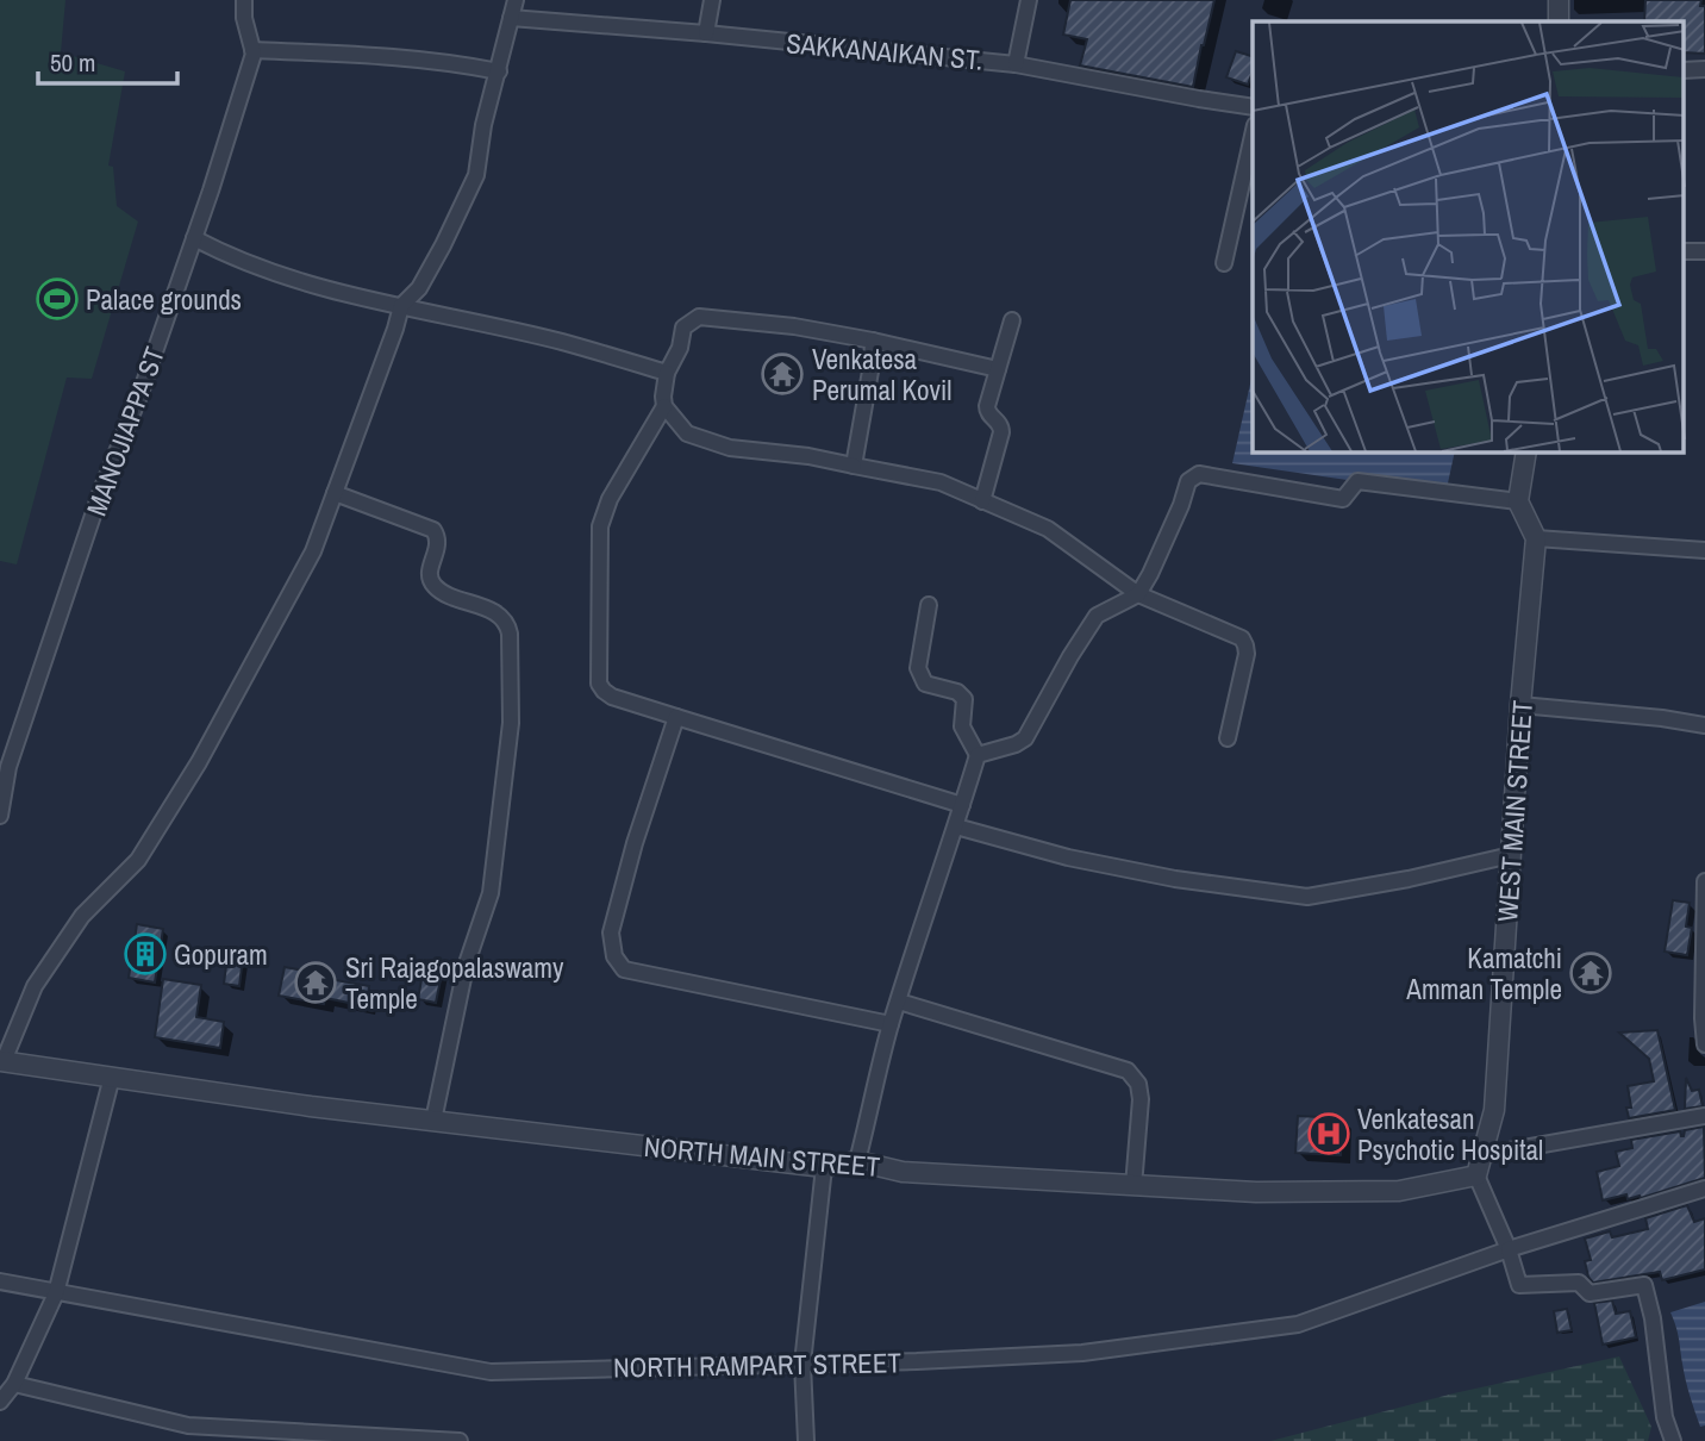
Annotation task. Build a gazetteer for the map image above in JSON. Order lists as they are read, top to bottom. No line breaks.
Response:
{"streets":{"street":["SAKKANAIKAN ST.","MANOJIAPPA ST","WEST MAIN STREET","NORTH MAIN STREET","NORTH RAMPART STREET"]},"crossings":[["WEST MAIN STREET","NORTH MAIN STREET"]],"places":{"sports":["Palace grounds"],"temple":["Venkatesa Perumal Kovil","Kamatchi Amman Temple","Sri Rajagopalaswamy Temple"],"building":["Gopuram"],"hospital":["Venkatesan Psychotic Hospital"]},"scale_bar":"50 m"}
